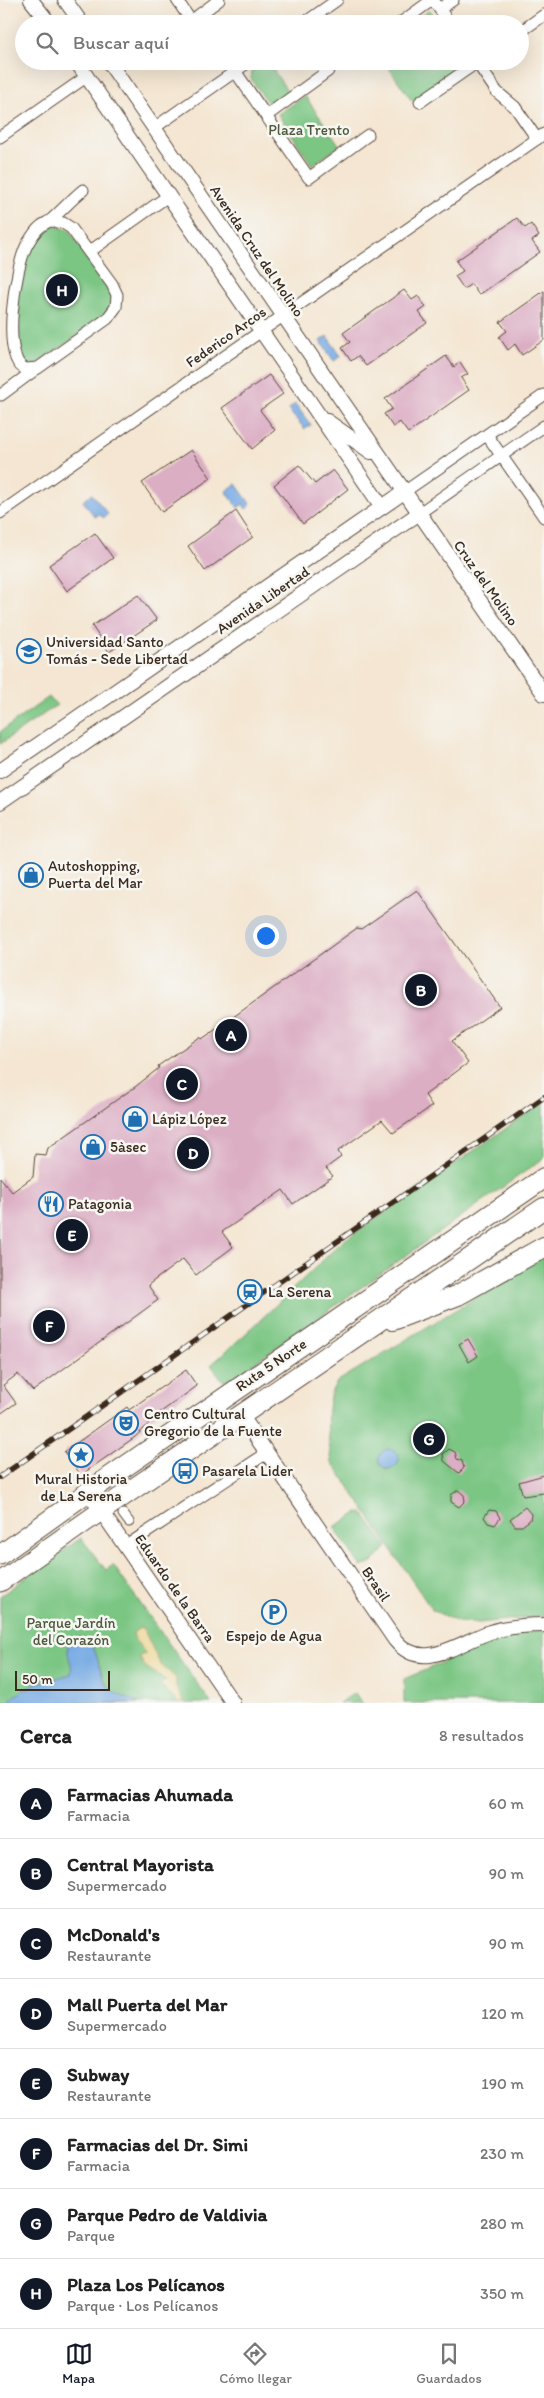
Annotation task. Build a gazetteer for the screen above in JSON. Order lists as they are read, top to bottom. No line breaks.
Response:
{"streets":{"highway":["Ruta 5 Norte"],"street":["Avenida Cruz del Molino","Federico Arcos","Cruz del Molino","Avenida Libertad","Brasil","Eduardo de la Barra"]},"crossings":[["Avenida Cruz del Molino","Federico Arcos"],["Avenida Cruz del Molino","Cruz del Molino"],["Avenida Cruz del Molino","Avenida Libertad"],["Cruz del Molino","Avenida Libertad"],["Ruta 5 Norte","Brasil"],["Ruta 5 Norte","Eduardo de la Barra"]],"parks":["Plaza Trento","Parque Jardín del Corazón"],"places":{"school or university":["Universidad Santo Tomás - Sede Libertad"],"shop":["Autoshopping, Puerta del Mar","Lápiz López","5àsec"],"restaurant":["Patagonia"],"station":["La Serena"],"theatre":["Centro Cultural Gregorio de la Fuente"],"place":["Mural Historia de La Serena"],"bus stop":["Pasarela Lider"],"parking":["Espejo de Agua"]},"scale_bar":"50 m","page":{"search":"Buscar aquí","pins":["H","B","A","C","D","E","F","G"],"scale":"50 m","heading":["Cerca","8 resultados"],"list":[{"mark":"A","name":"Farmacias Ahumada","note":"Farmacia","value":"60 m"},{"mark":"B","name":"Central Mayorista","note":"Supermercado","value":"90 m"},{"mark":"C","name":"McDonald's","note":"Restaurante","value":"90 m"},{"mark":"D","name":"Mall Puerta del Mar","note":"Supermercado","value":"120 m"},{"mark":"E","name":"Subway","note":"Restaurante","value":"190 m"},{"mark":"F","name":"Farmacias del Dr. Simi","note":"Farmacia","value":"230 m"},{"mark":"G","name":"Parque Pedro de Valdivia","note":"Parque","value":"280 m"},{"mark":"H","name":"Plaza Los Pelícanos","note":"Parque · Los Pelícanos","value":"350 m"}],"nav":["Mapa","Cómo llegar","Guardados"]}}
